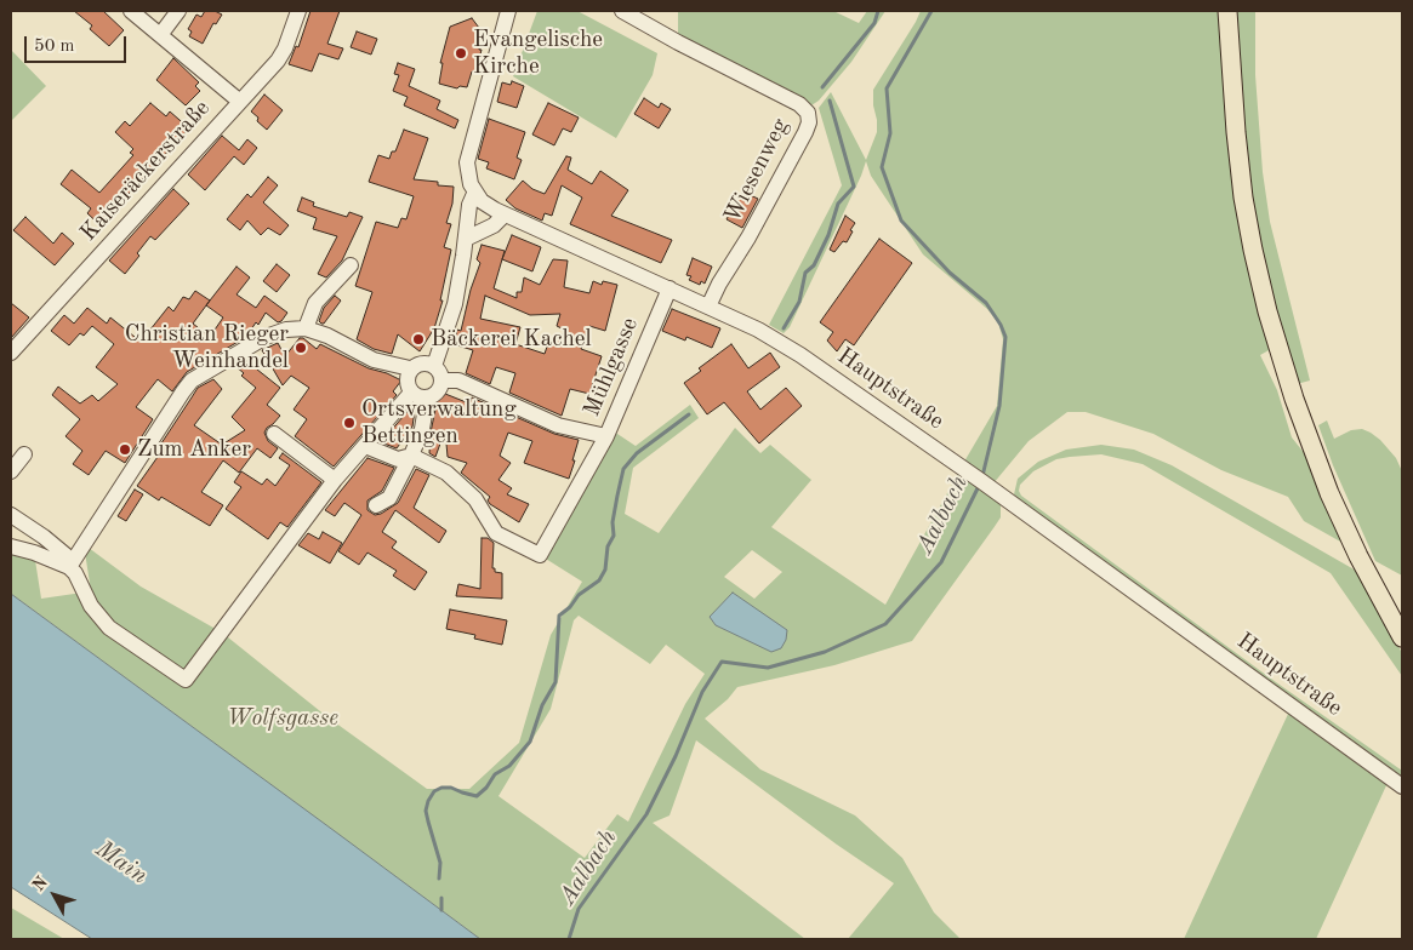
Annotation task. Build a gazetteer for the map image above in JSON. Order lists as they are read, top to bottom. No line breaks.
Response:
{"streets":{"street":["Kaiseräckerstraße","Wiesenweg","Mühlgasse","Hauptstraße"]},"crossings":[["Wiesenweg","Hauptstraße"],["Mühlgasse","Hauptstraße"]],"water":["Aalbach","Main"],"parks":["Wolfsgasse"],"places":["Evangelische Kirche","Bäckerei Kachel","Christian Rieger Weinhandel","Ortsverwaltung Bettingen","Zum Anker"],"scale_bar":"50 m","north":"top left"}
